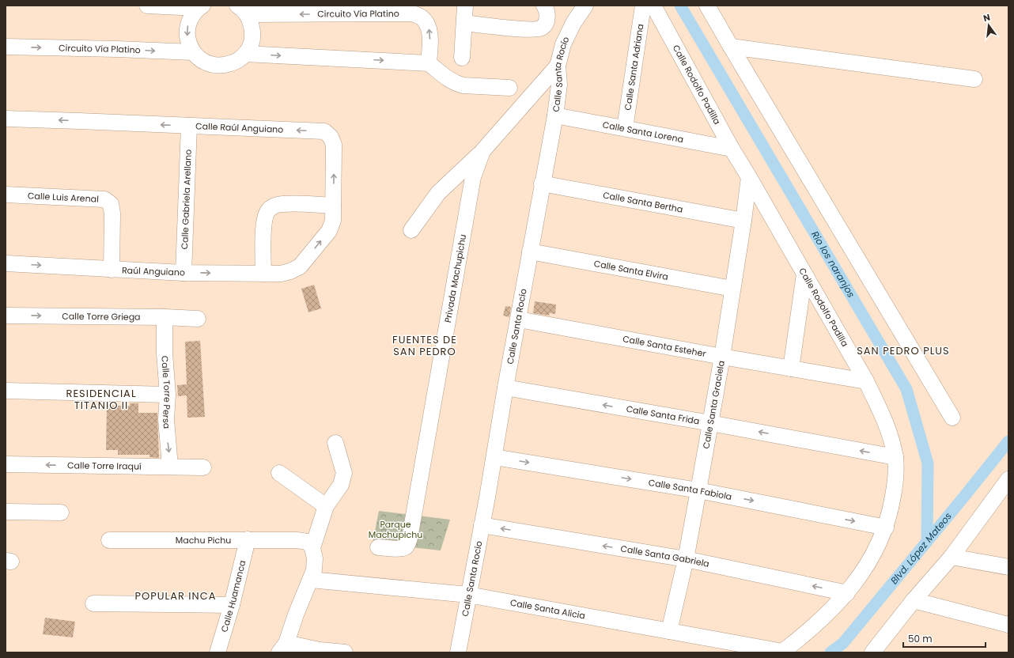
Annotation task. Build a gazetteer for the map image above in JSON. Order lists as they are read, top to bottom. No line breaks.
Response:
{"streets":{"street":["Circuito Vía Platino","Calle Santa Adriana","Calle Santa Rocío","Calle Rodolfo Padilla","Calle Raúl Anguiano","Calle Santa Lorena","Calle Luis Arenal","Calle Gabriela Arellano","Calle Santa Bertha","Calle Santa Elvira","Raúl Anguiano","Privada Machupichu","Calle Torre Griega","Calle Santa Esteher","Calle Torre Persa","Calle Santa Graciela","Calle Santa Frida","Calle Torre Iraquí","Calle Santa Fabiola","Machu Pichu","Calle Santa Gabriela","Calle Huamanca","Calle Santa Alicia"]},"crossings":[["Calle Santa Adriana","Calle Santa Lorena"],["Calle Santa Rocío","Calle Santa Lorena"],["Calle Santa Rocío","Calle Santa Bertha"],["Calle Santa Rocío","Calle Santa Elvira"],["Calle Santa Rocío","Privada Machupichu"],["Calle Santa Rocío","Calle Santa Esteher"],["Calle Santa Rocío","Calle Santa Frida"],["Calle Santa Rocío","Calle Santa Fabiola"],["Calle Santa Rocío","Calle Santa Gabriela"],["Calle Santa Rocío","Calle Santa Alicia"],["Calle Rodolfo Padilla","Calle Santa Lorena"],["Calle Rodolfo Padilla","Calle Santa Esteher"],["Calle Rodolfo Padilla","Calle Santa Graciela"],["Calle Rodolfo Padilla","Calle Santa Frida"],["Calle Rodolfo Padilla","Calle Santa Fabiola"],["Calle Rodolfo Padilla","Calle Santa Gabriela"],["Calle Rodolfo Padilla","Calle Santa Alicia"],["Calle Raúl Anguiano","Calle Gabriela Arellano"],["Calle Raúl Anguiano","Raúl Anguiano"],["Calle Luis Arenal","Raúl Anguiano"],["Calle Gabriela Arellano","Raúl Anguiano"],["Calle Santa Bertha","Calle Santa Graciela"],["Calle Santa Elvira","Calle Santa Graciela"],["Calle Torre Griega","Calle Torre Persa"],["Calle Santa Esteher","Calle Santa Graciela"],["Calle Torre Persa","Calle Torre Iraquí"],["Calle Santa Graciela","Calle Santa Frida"],["Calle Santa Graciela","Calle Santa Fabiola"],["Calle Santa Graciela","Calle Santa Gabriela"],["Calle Santa Graciela","Calle Santa Alicia"],["Machu Pichu","Calle Huamanca"]],"one_way":["Calle Torre Persa","Calle Santa Frida","Calle Santa Fabiola","Calle Santa Gabriela"],"districts":["FUENTES DE SAN PEDRO","SAN PEDRO PLUS","RESIDENCIAL TITANIO II","POPULAR INCA"],"water":["Rio los naranjos","Blvd. López Mateos"],"parks":["Parque Machupichu"],"scale_bar":"50 m","north":"top"}
